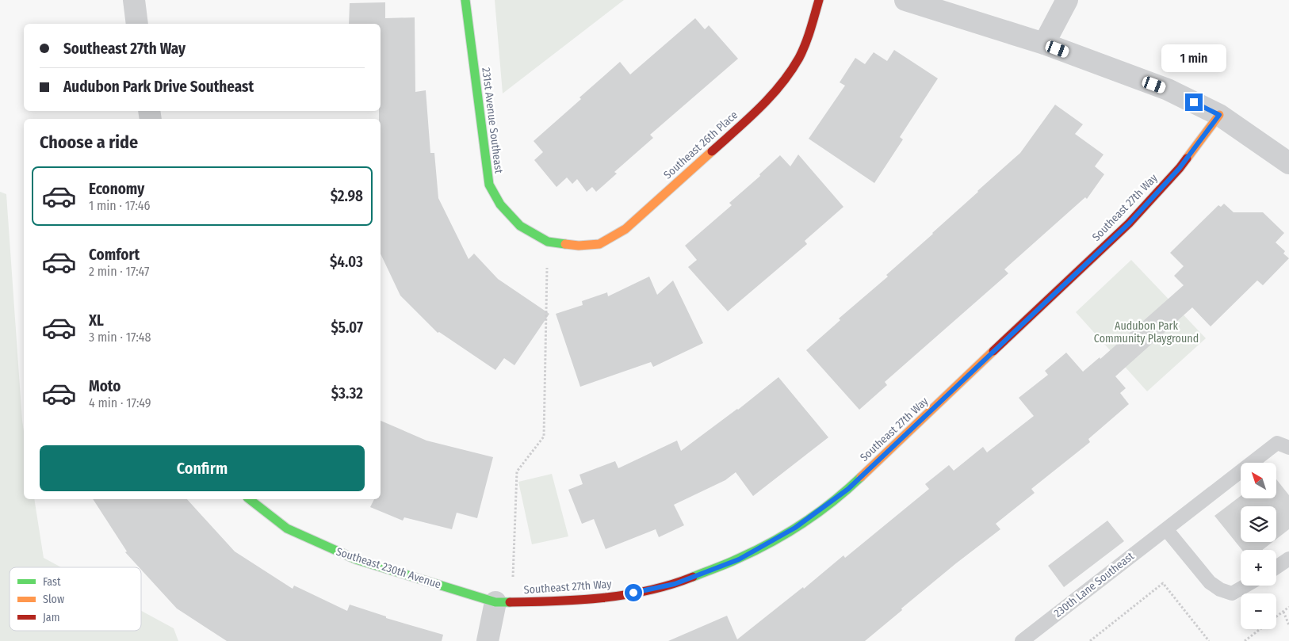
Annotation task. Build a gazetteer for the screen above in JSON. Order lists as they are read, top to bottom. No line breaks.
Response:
{"streets":{"street":["231st Avenue Southeast","Southeast 26th Place","Southeast 27th Way","Southeast 230th Avenue"],"lane":["230th Lane Southeast"]},"crossings":[["231st Avenue Southeast","Southeast 26th Place"],["Southeast 27th Way","Southeast 230th Avenue"]],"parks":["Audubon Park Community Playground"],"legend":["Fast","Slow","Jam"],"north":"top left","page":{"banner":["Southeast 27th Way","Audubon Park Drive Southeast"],"bubble":"1 min","heading":"Choose a ride","list":[{"name":"Economy","note":"1 min · 17:46","value":"$2.98"},{"name":"Comfort","note":"2 min · 17:47","value":"$4.03"},{"name":"XL","note":"3 min · 17:48","value":"$5.07"},{"name":"Moto","note":"4 min · 17:49","value":"$3.32"}],"buttons":"Confirm","map_buttons":["+","−"]}}
